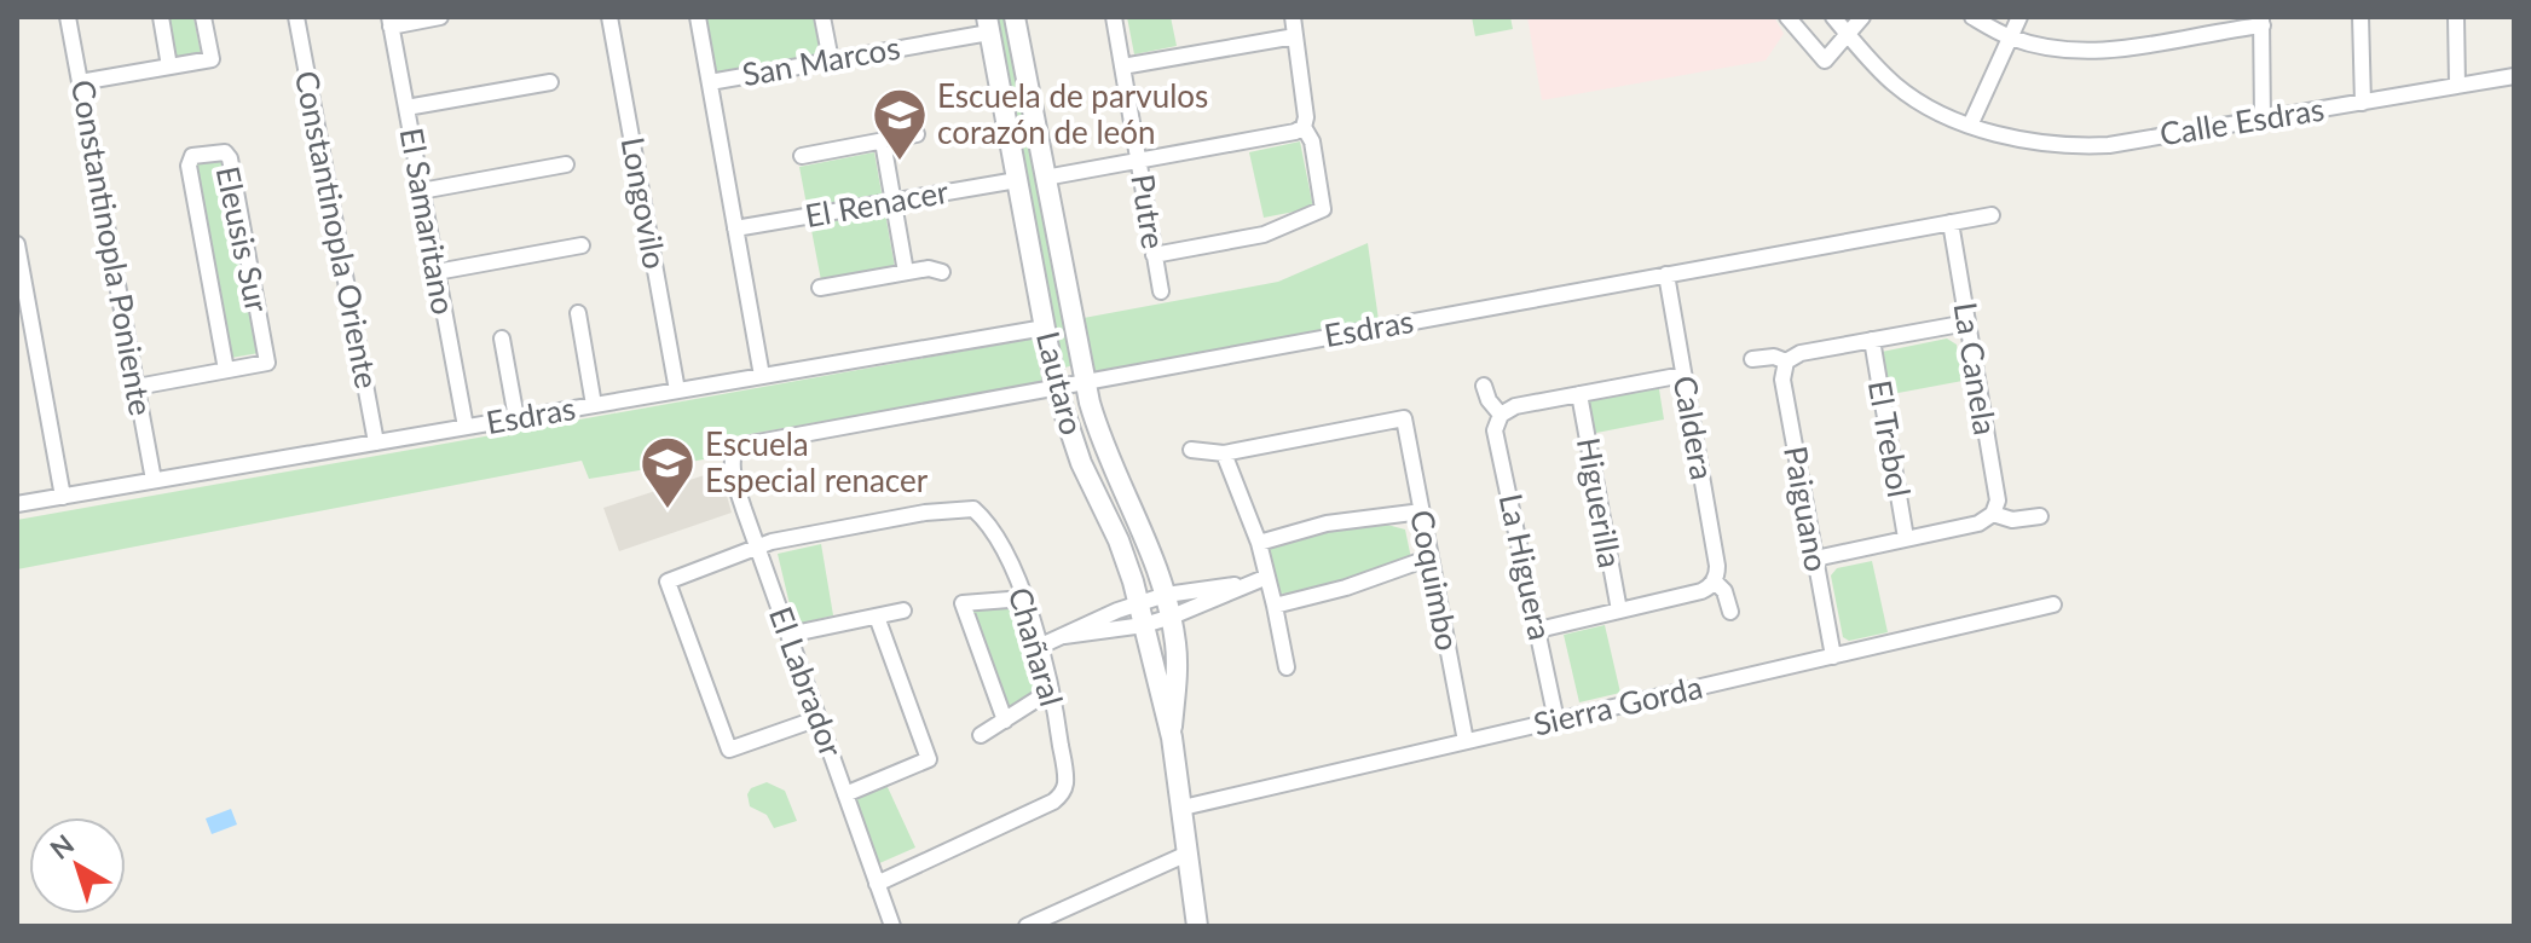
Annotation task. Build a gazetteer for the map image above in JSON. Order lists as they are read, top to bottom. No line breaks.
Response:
{"streets":{"street":["San Marcos","Calle Esdras","Longovilo","El Renacer","Putre","El Samaritano","Constantinopla Oriente","Eleusis Sur","Constantinopla Poniente","Esdras","La Canela","Lautaro","Caldera","El Trebol","Higuerilla","Paiguano","La Higuera","Coquimbo","Chañaral","El Labrador","Sierra Gorda"]},"crossings":[["San Marcos","Lautaro"],["Longovilo","Esdras"],["El Renacer","Lautaro"],["El Samaritano","Esdras"],["Constantinopla Oriente","Esdras"],["Eleusis Sur","Constantinopla Poniente"],["Constantinopla Poniente","Esdras"],["Esdras","La Canela"],["Esdras","Lautaro"],["Esdras","Caldera"],["Esdras","El Labrador"],["Lautaro","Sierra Gorda"],["Paiguano","Sierra Gorda"],["La Higuera","Sierra Gorda"],["Coquimbo","Sierra Gorda"],["Chañaral","El Labrador"]],"places":{"school or university":["Escuela de parvulos corazón de león","Escuela Especial renacer"]},"north":"top left"}
